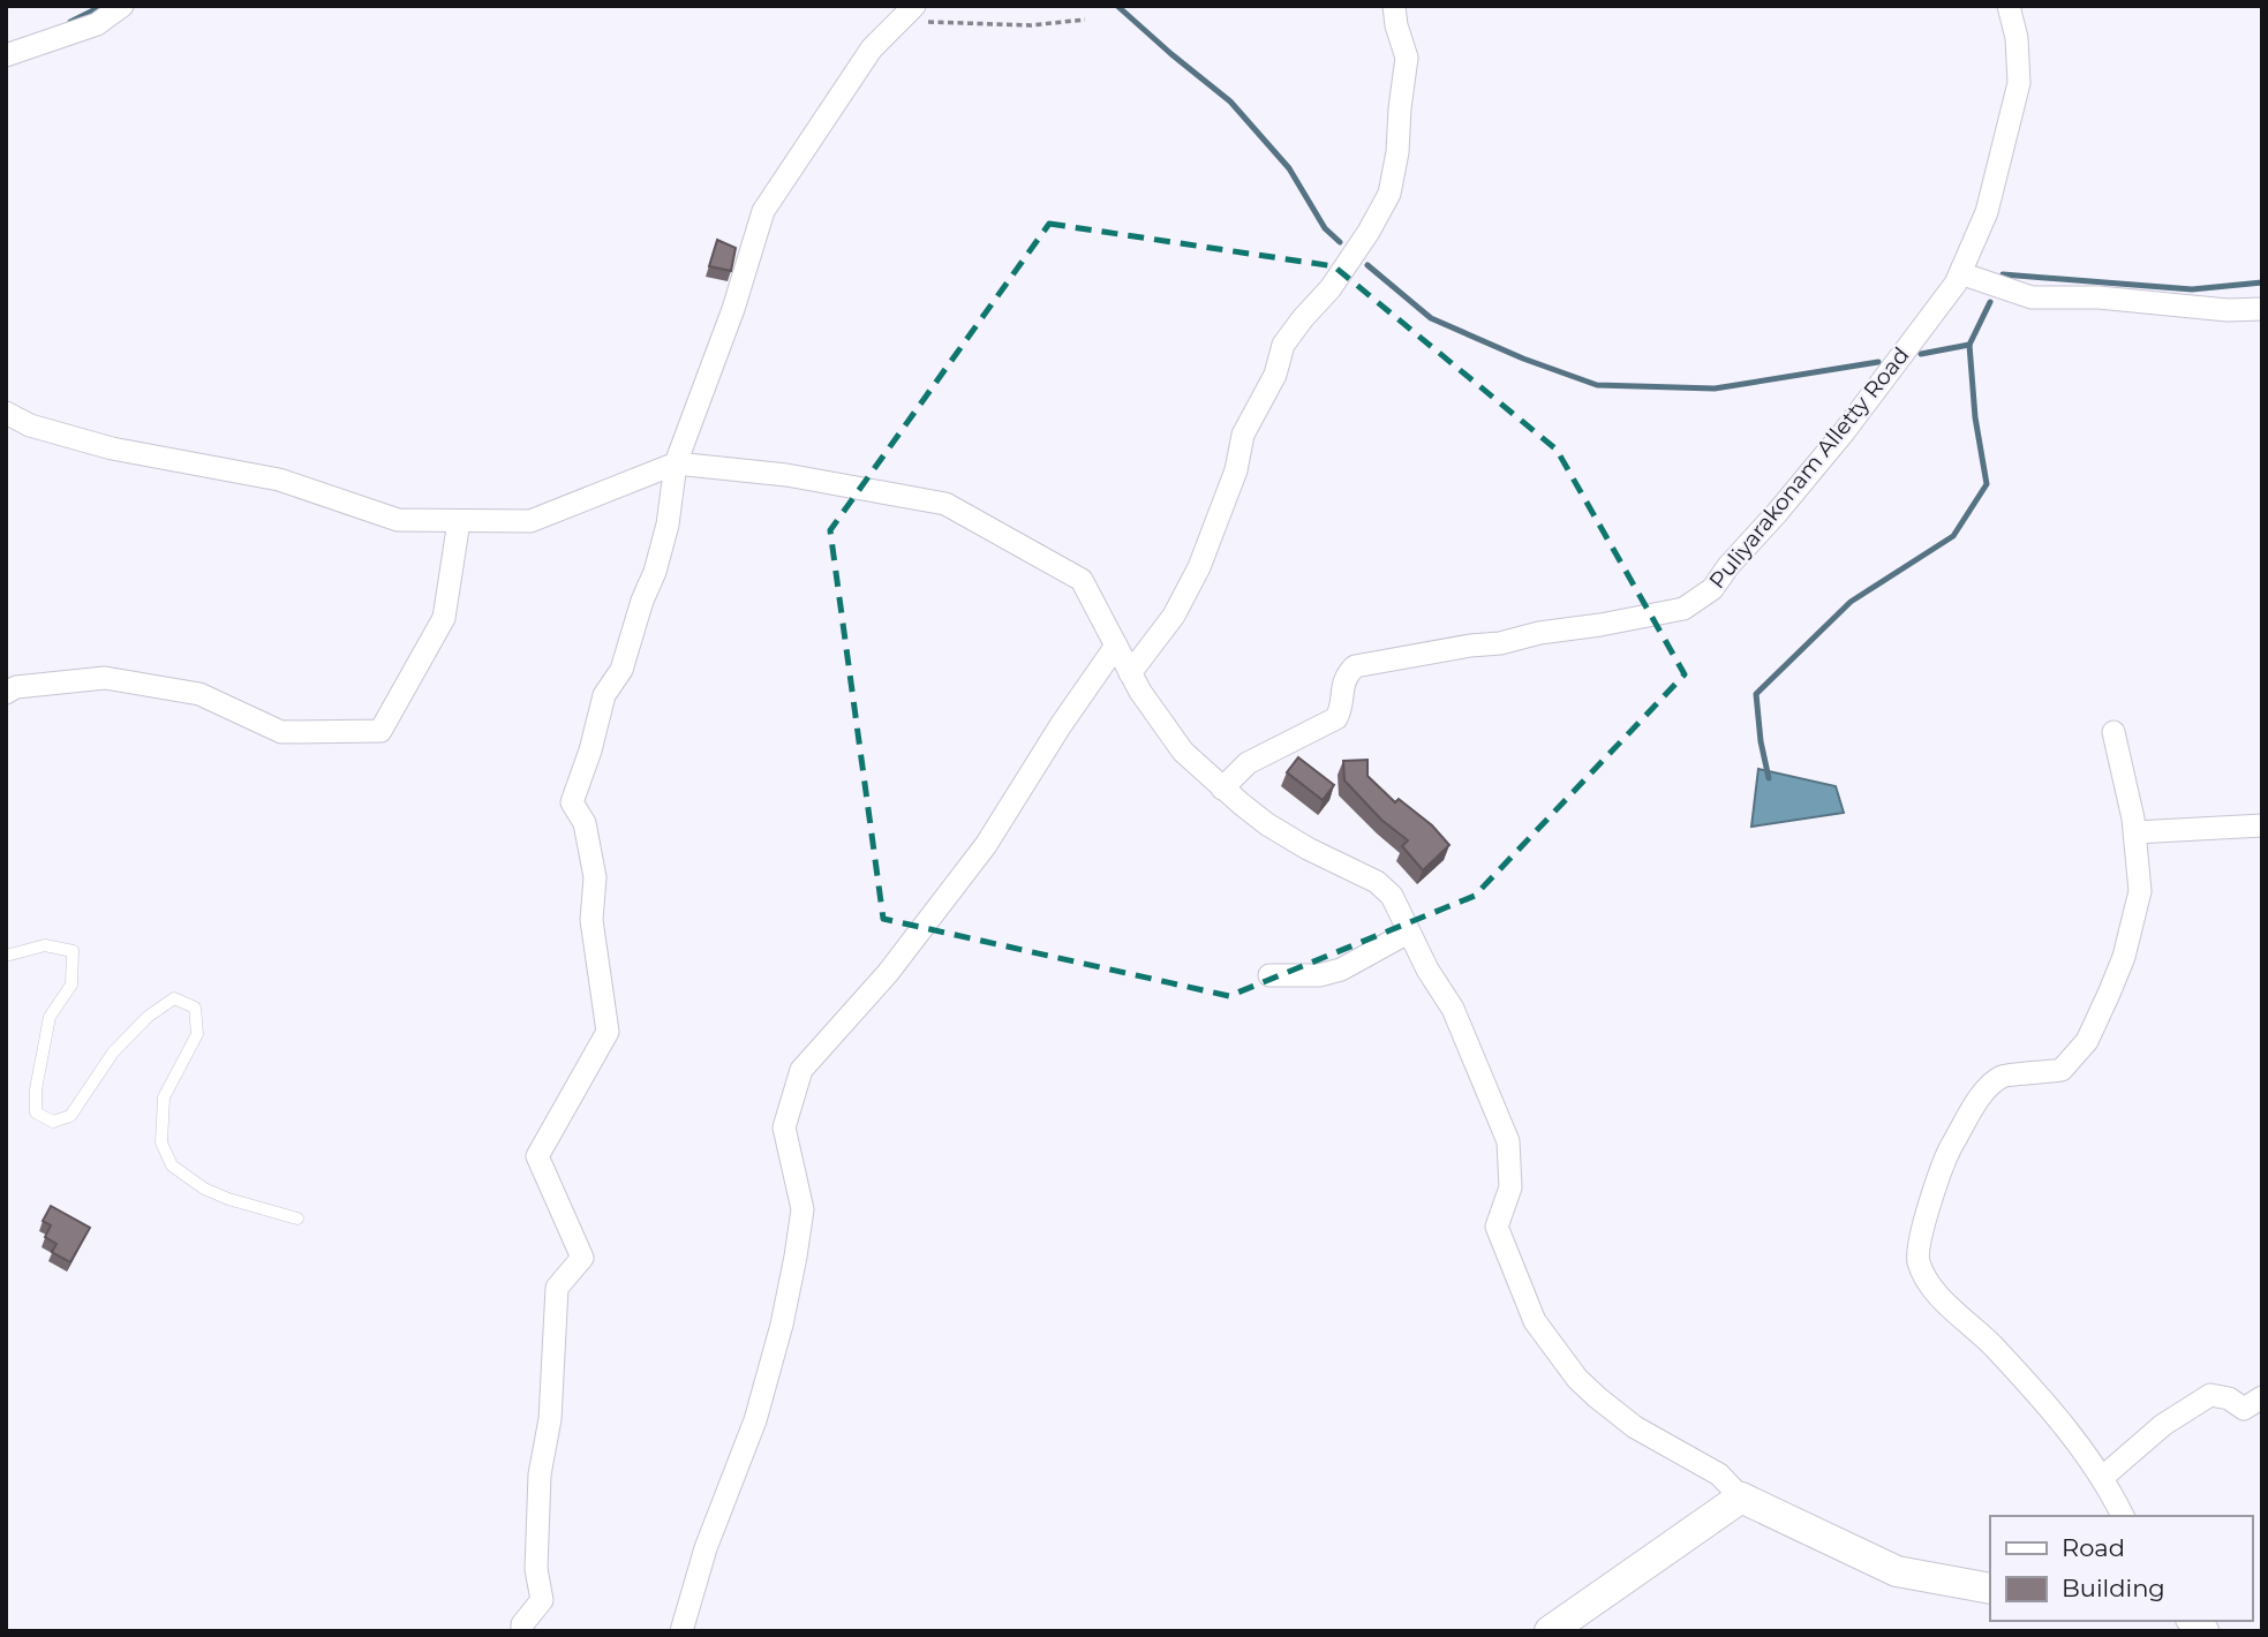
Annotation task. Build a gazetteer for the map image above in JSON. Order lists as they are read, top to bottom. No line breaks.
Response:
{"streets":{"street":["Puliyarakonam Alletty Road"]},"legend":["Road","Building"]}
